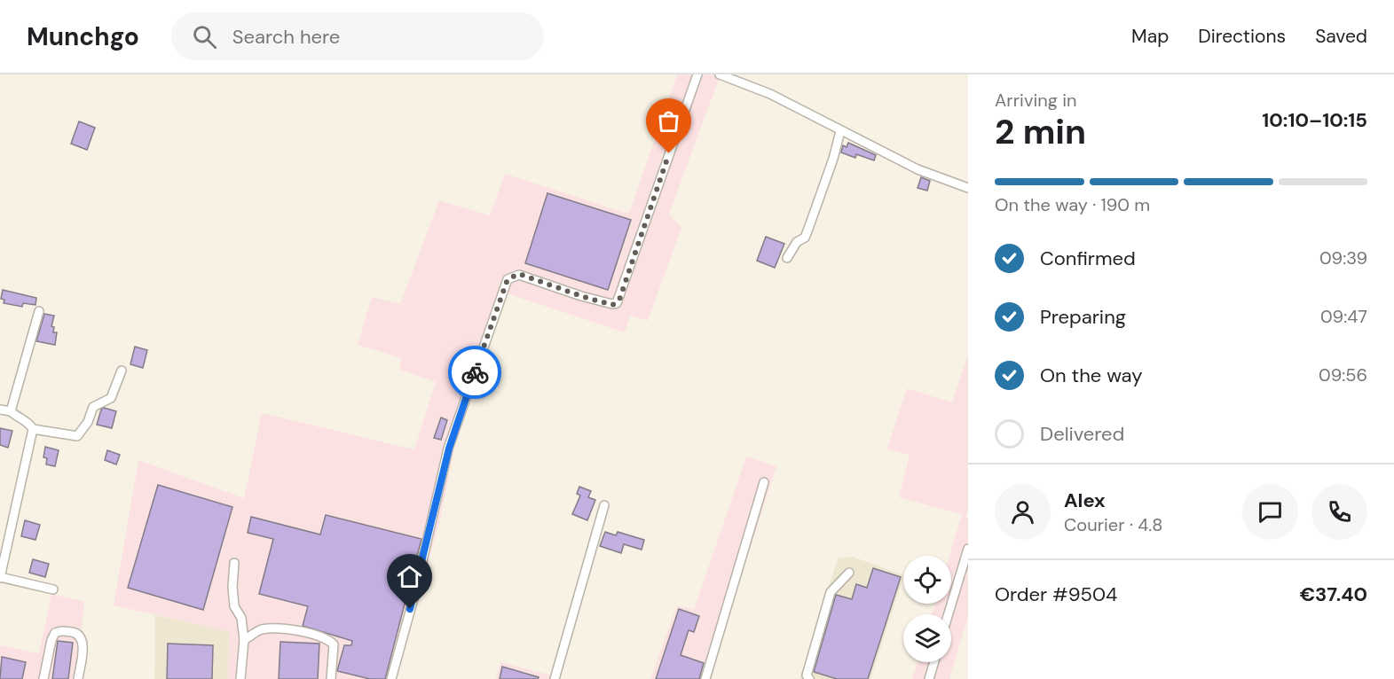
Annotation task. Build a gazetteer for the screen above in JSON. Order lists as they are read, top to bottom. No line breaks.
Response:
{"page":{"header":"Munchgo","search":"Search here","nav":["Map","Directions","Saved"],"heading":["2 min","Arriving in","10:10–10:15"],"panel":["Alex","Courier · 4.8","Order #9504","€37.40"],"bar":"On the way · 190 m","list":[["Confirmed","09:39"],["Preparing","09:47"],["On the way","09:56"],"Delivered"]}}
